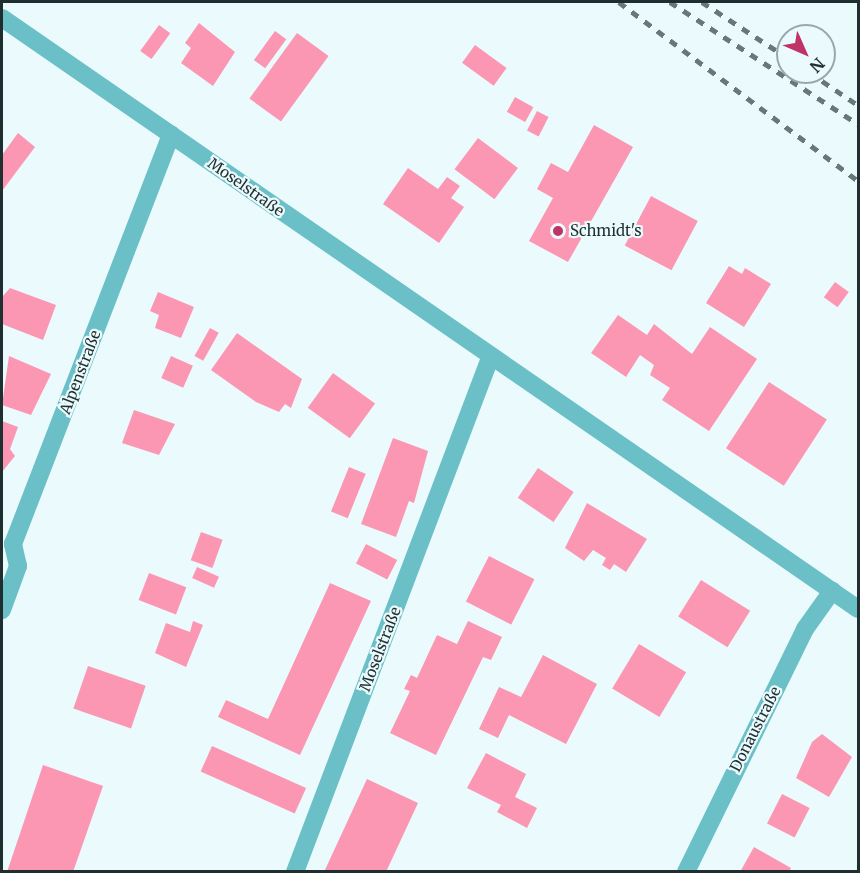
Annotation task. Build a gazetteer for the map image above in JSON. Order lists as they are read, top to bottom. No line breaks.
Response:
{"streets":{"street":["Moselstraße","Alpenstraße","Donaustraße"]},"crossings":[["Moselstraße","Alpenstraße"],["Moselstraße","Donaustraße"]],"places":["Schmidt's"],"north":"bottom right"}
